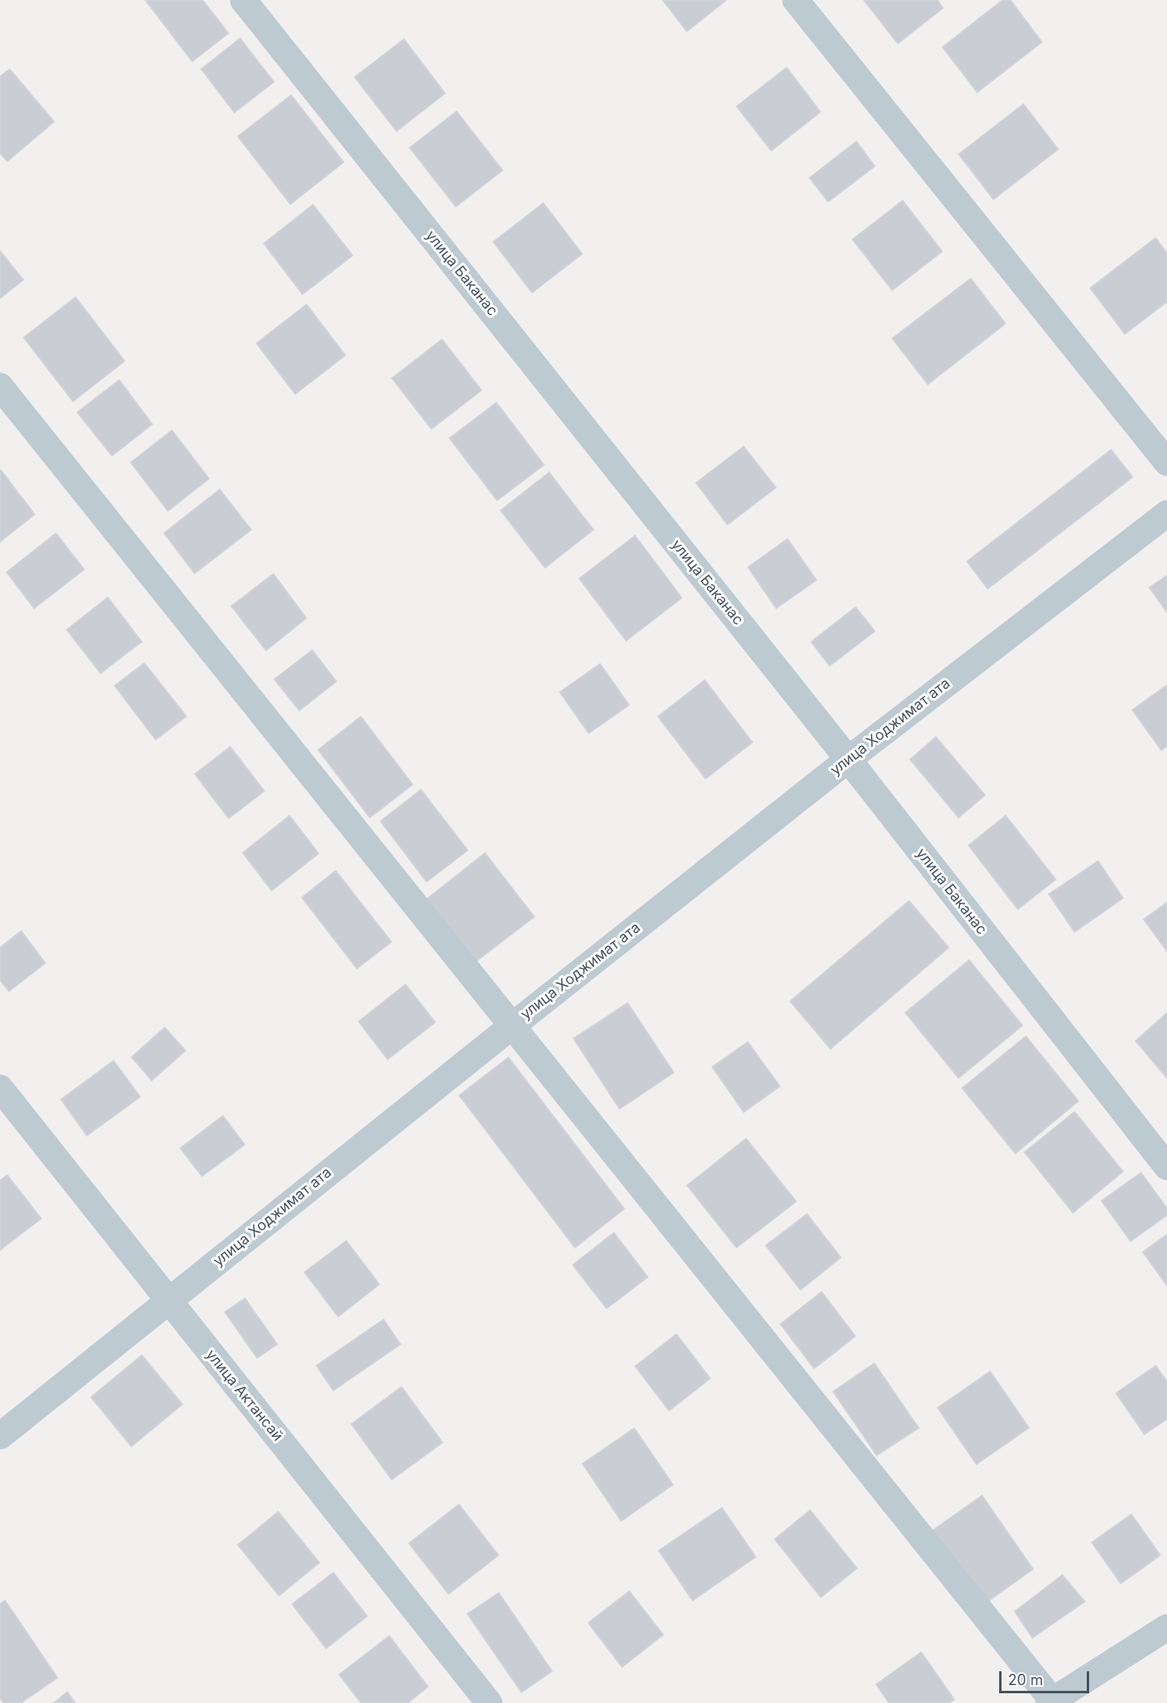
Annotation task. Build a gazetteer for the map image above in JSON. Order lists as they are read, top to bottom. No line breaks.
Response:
{"streets":{"street":["улица Баканас","улица Ходжимат ата","улица Актансай"]},"crossings":[["улица Баканас","улица Ходжимат ата"],["улица Ходжимат ата","улица Актансай"]],"scale_bar":"20 m"}
